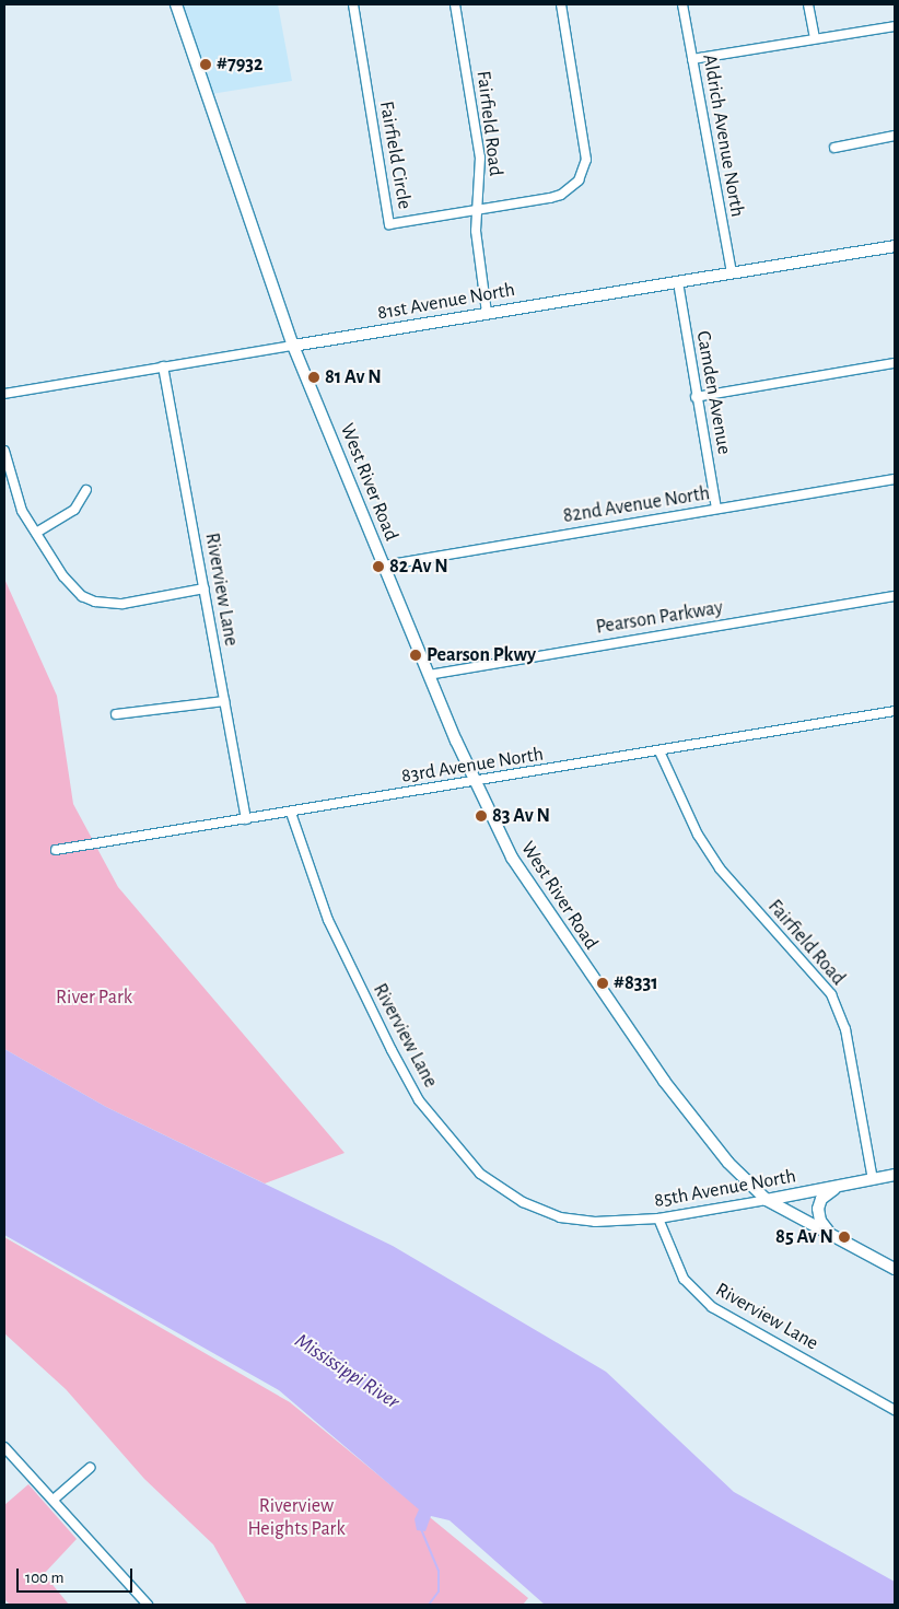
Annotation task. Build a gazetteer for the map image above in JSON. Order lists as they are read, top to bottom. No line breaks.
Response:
{"streets":{"street":["Fairfield Road","Aldrich Avenue North","Fairfield Circle","81st Avenue North","Camden Avenue","West River Road","82nd Avenue North","Riverview Lane","Pearson Parkway","83rd Avenue North","85th Avenue North"]},"crossings":[["Fairfield Road","Fairfield Circle"],["Fairfield Road","81st Avenue North"],["Fairfield Road","83rd Avenue North"],["Fairfield Road","85th Avenue North"],["Aldrich Avenue North","81st Avenue North"],["81st Avenue North","Camden Avenue"],["81st Avenue North","West River Road"],["81st Avenue North","Riverview Lane"],["Camden Avenue","82nd Avenue North"],["West River Road","82nd Avenue North"],["West River Road","Pearson Parkway"],["West River Road","83rd Avenue North"],["West River Road","85th Avenue North"],["Riverview Lane","83rd Avenue North"],["Riverview Lane","85th Avenue North"]],"water":["Mississippi River"],"parks":["River Park","Riverview Heights Park"],"places":["#7932","81 Av N","82 Av N","Pearson Pkwy","83 Av N","#8331","85 Av N"],"scale_bar":"100 m"}
